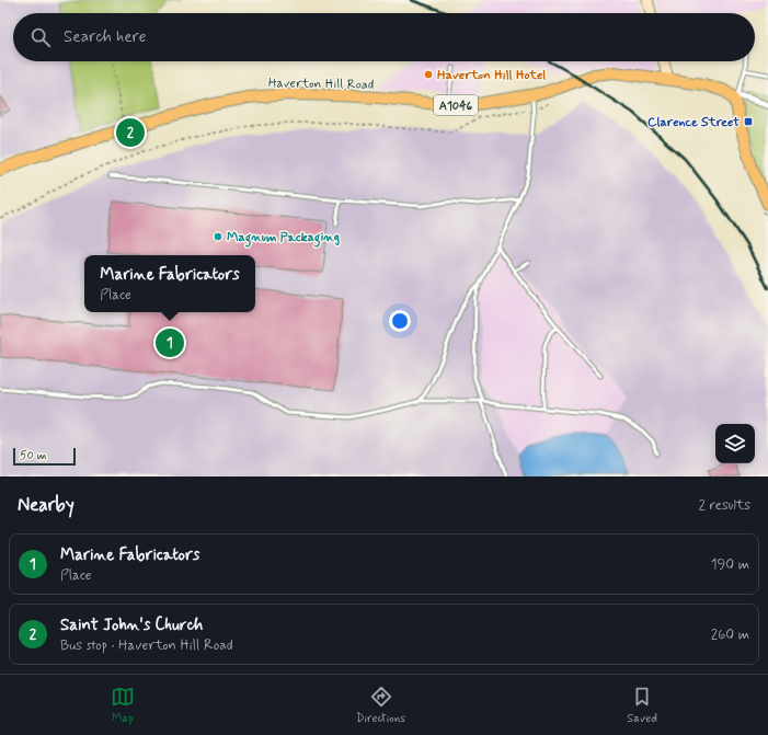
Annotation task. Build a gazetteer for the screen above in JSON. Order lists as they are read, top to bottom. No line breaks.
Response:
{"streets":{"main road":["Haverton Hill Road","A1046"]},"crossings":[["Haverton Hill Road","A1046"]],"places":{"other":["Haverton Hill Hotel","Magnum Packaging"],"transit":["Clarence Street"]},"scale_bar":"50 m","page":{"search":"Search here","pins":["2","1"],"popup":["Marine Fabricators","Place"],"scale":"50 m","heading":["Nearby","2 results"],"list":[{"mark":"1","name":"Marine Fabricators","note":"Place","value":"190 m"},{"mark":"2","name":"Saint John's Church","note":"Bus stop · Haverton Hill Road","value":"260 m"}],"nav":["Map","Directions","Saved"]}}
